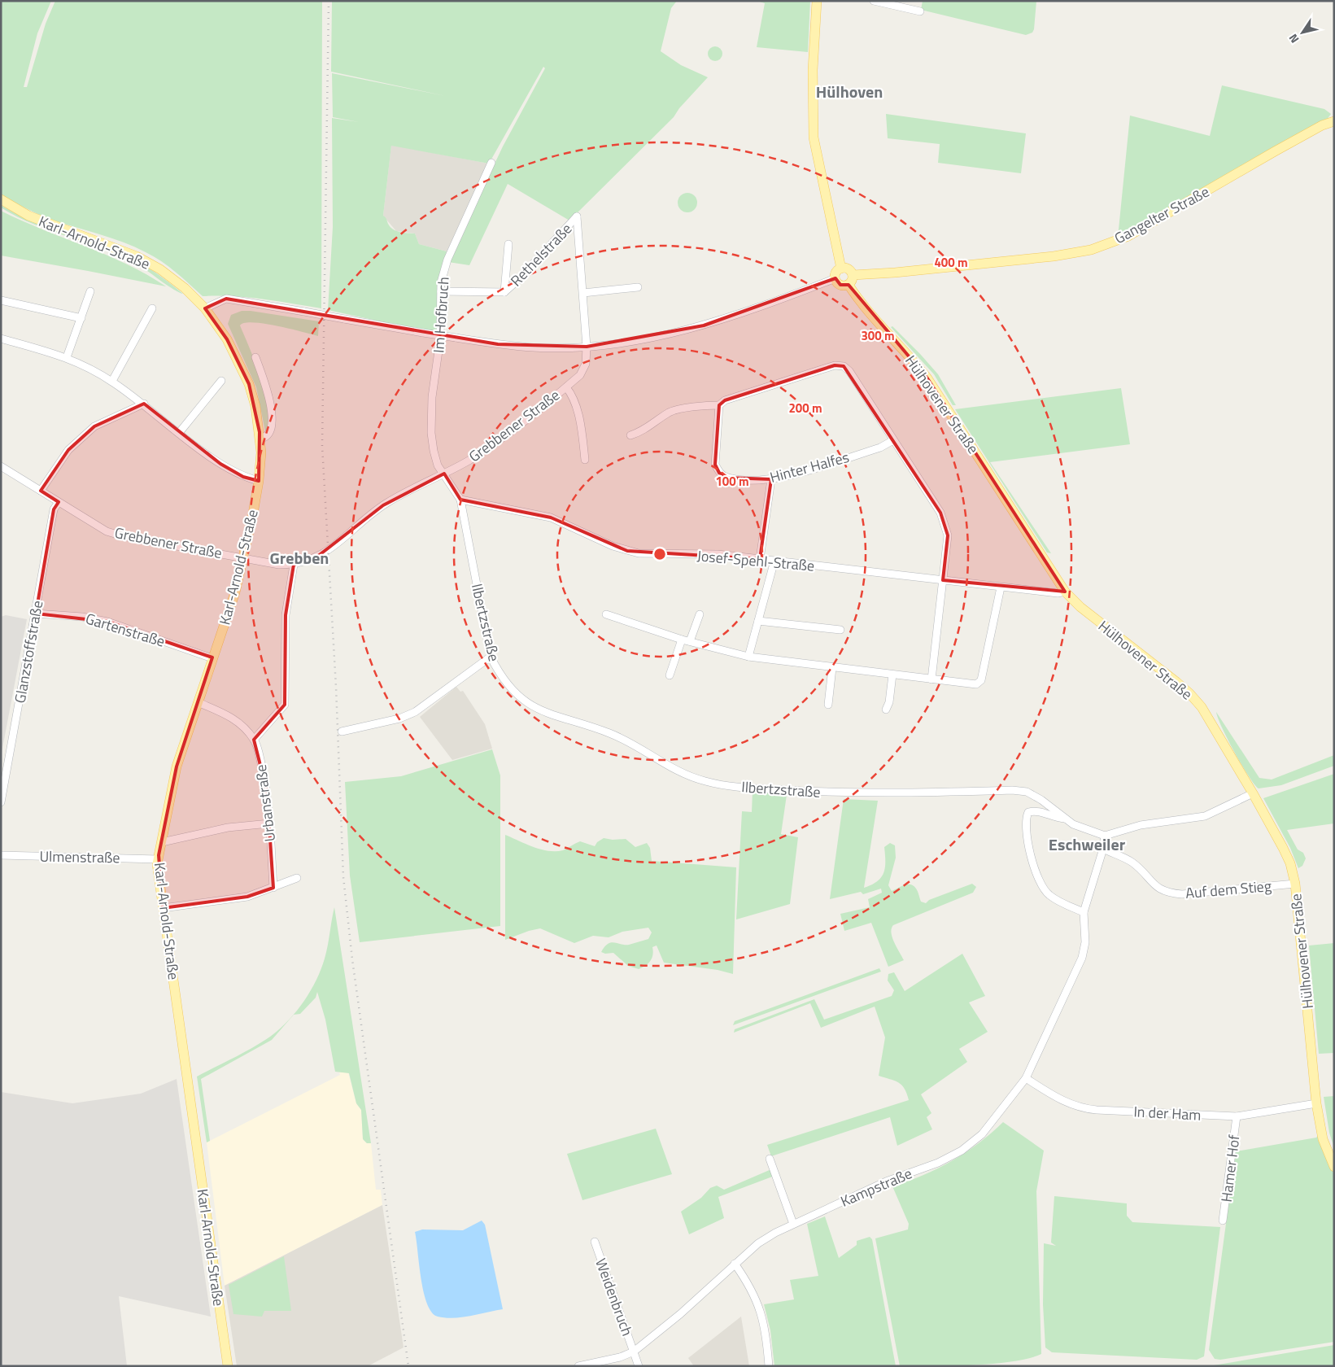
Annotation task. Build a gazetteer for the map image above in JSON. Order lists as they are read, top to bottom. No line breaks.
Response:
{"streets":{"main road":["Gangelter Straße","Karl-Arnold-Straße","Hülhovener Straße"],"street":["Rethelstraße","Im Hofbruch","Grebbener Straße","Hinter Halfes","Josef-Spehl-Straße","Ilbertzstraße","Gartenstraße","Glanzstoffstraße","Urbanstraße","Ulmenstraße","Auf dem Stieg","In der Ham","Hamer Hof","Kampstraße","Weidenbruch"]},"crossings":[["Gangelter Straße","Hülhovener Straße"],["Karl-Arnold-Straße","Grebbener Straße"],["Karl-Arnold-Straße","Gartenstraße"],["Karl-Arnold-Straße","Urbanstraße"],["Karl-Arnold-Straße","Ulmenstraße"],["Rethelstraße","Grebbener Straße"],["Im Hofbruch","Grebbener Straße"],["Hülhovener Straße","Josef-Spehl-Straße"],["Hülhovener Straße","Auf dem Stieg"],["Hülhovener Straße","In der Ham"],["Grebbener Straße","Glanzstoffstraße"],["Josef-Spehl-Straße","Ilbertzstraße"],["Gartenstraße","Glanzstoffstraße"],["In der Ham","Hamer Hof"],["In der Ham","Kampstraße"],["Kampstraße","Weidenbruch"]],"districts":["Hülhoven","Grebben","Eschweiler"],"north":"bottom left","rings":["400 m","300 m","200 m","100 m"]}
